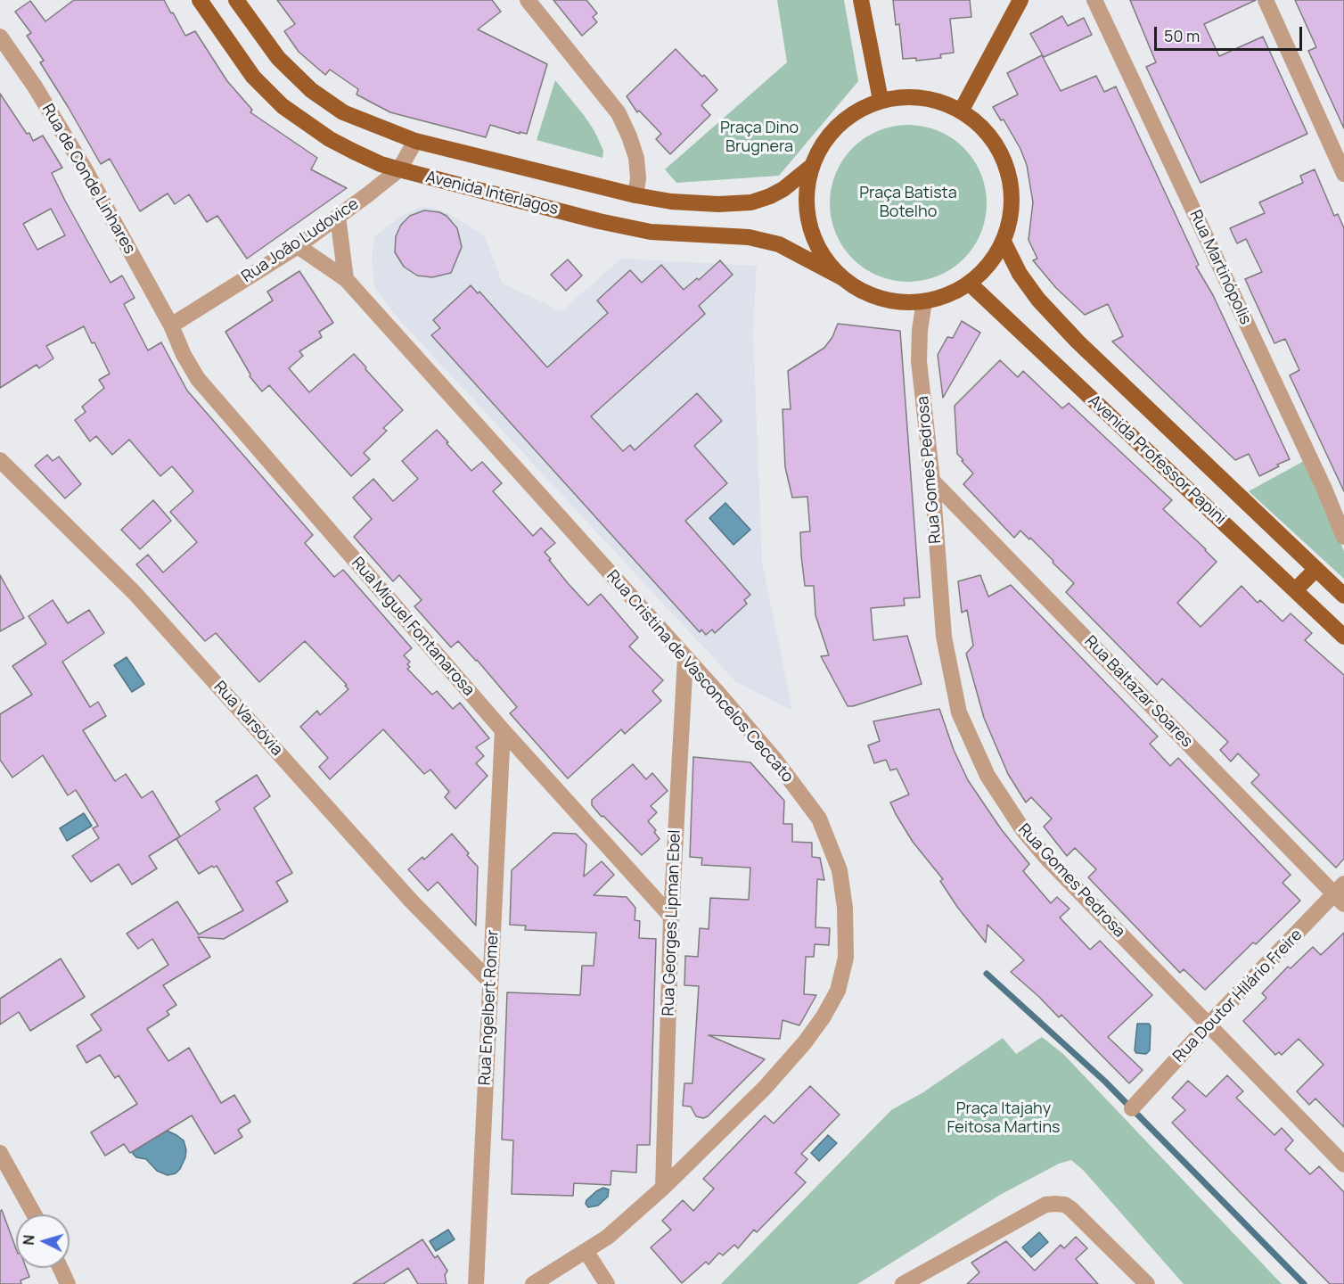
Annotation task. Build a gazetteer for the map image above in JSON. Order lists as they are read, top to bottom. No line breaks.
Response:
{"streets":{"main road":["Avenida Interlagos","Avenida Professor Papini"],"street":["Rua de Conde Linhares","Rua João Ludovice","Rua Martinópolis","Rua Gomes Pedrosa","Rua Miguel Fontanarosa","Rua Cristina de Vasconcelos Ceccato","Rua Baltazar Soares","Rua Varsóvia","Rua Georges Lipman Ebel","Rua Doutor Hilário Freire","Rua Engelbert Romer"]},"crossings":[["Rua de Conde Linhares","Rua João Ludovice"],["Rua de Conde Linhares","Rua Miguel Fontanarosa"],["Avenida Interlagos","Rua João Ludovice"],["Rua João Ludovice","Rua Miguel Fontanarosa"],["Rua João Ludovice","Rua Cristina de Vasconcelos Ceccato"],["Rua Gomes Pedrosa","Rua Baltazar Soares"],["Rua Gomes Pedrosa","Rua Doutor Hilário Freire"],["Rua Miguel Fontanarosa","Rua Georges Lipman Ebel"],["Rua Miguel Fontanarosa","Rua Engelbert Romer"],["Rua Cristina de Vasconcelos Ceccato","Rua Georges Lipman Ebel"],["Rua Baltazar Soares","Rua Doutor Hilário Freire"],["Rua Varsóvia","Rua Engelbert Romer"]],"parks":["Praça Dino Brugnera","Praça Batista Botelho","Praça Itajahy Feitosa Martins"],"scale_bar":"50 m","north":"left"}
